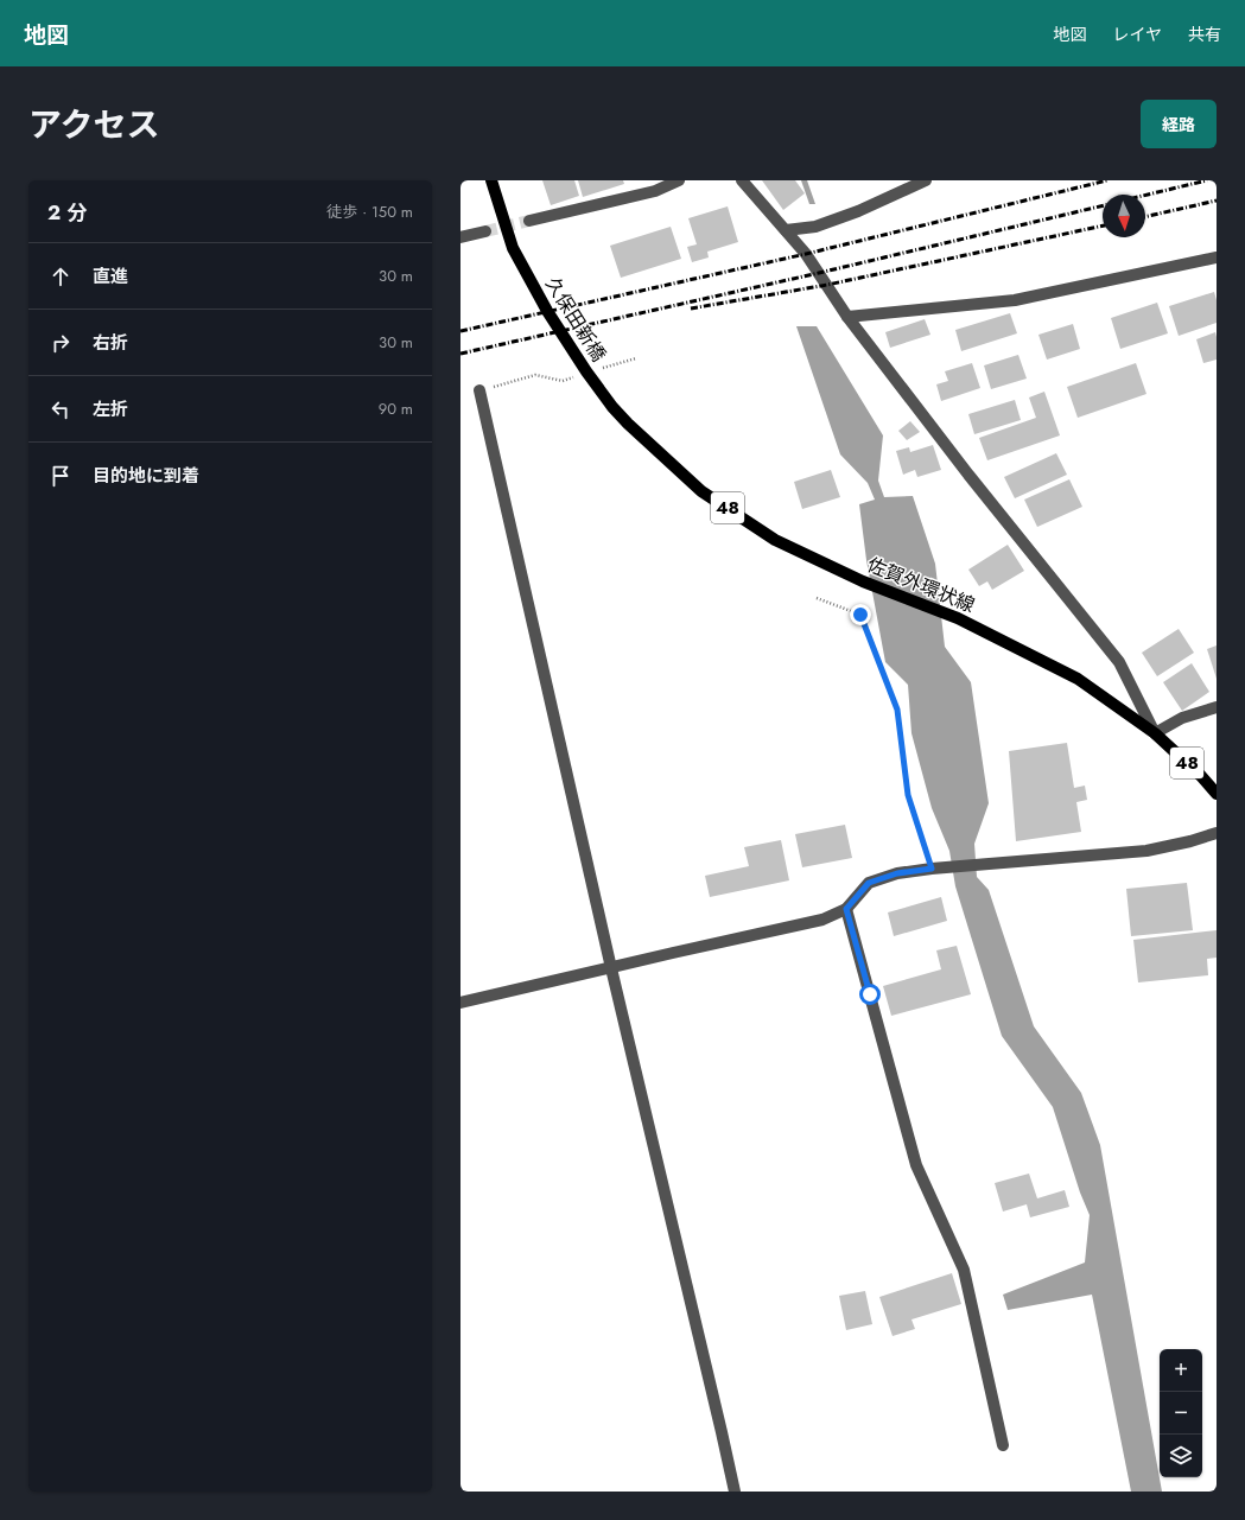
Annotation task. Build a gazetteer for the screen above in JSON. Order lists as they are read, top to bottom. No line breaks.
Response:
{"streets":{"main road":["久保田新橋","48","佐賀外環状線"]},"crossings":[["久保田新橋","佐賀外環状線"]],"north":"bottom","page":{"header":"地図","nav":["地図","レイヤ","共有"],"title":"アクセス","buttons":"経路","heading":["2 分","徒歩 · 150 m"],"list":[["直進","30 m"],["右折","30 m"],["左折","90 m"],"目的地に到着"],"map_buttons":["+","−"]}}
